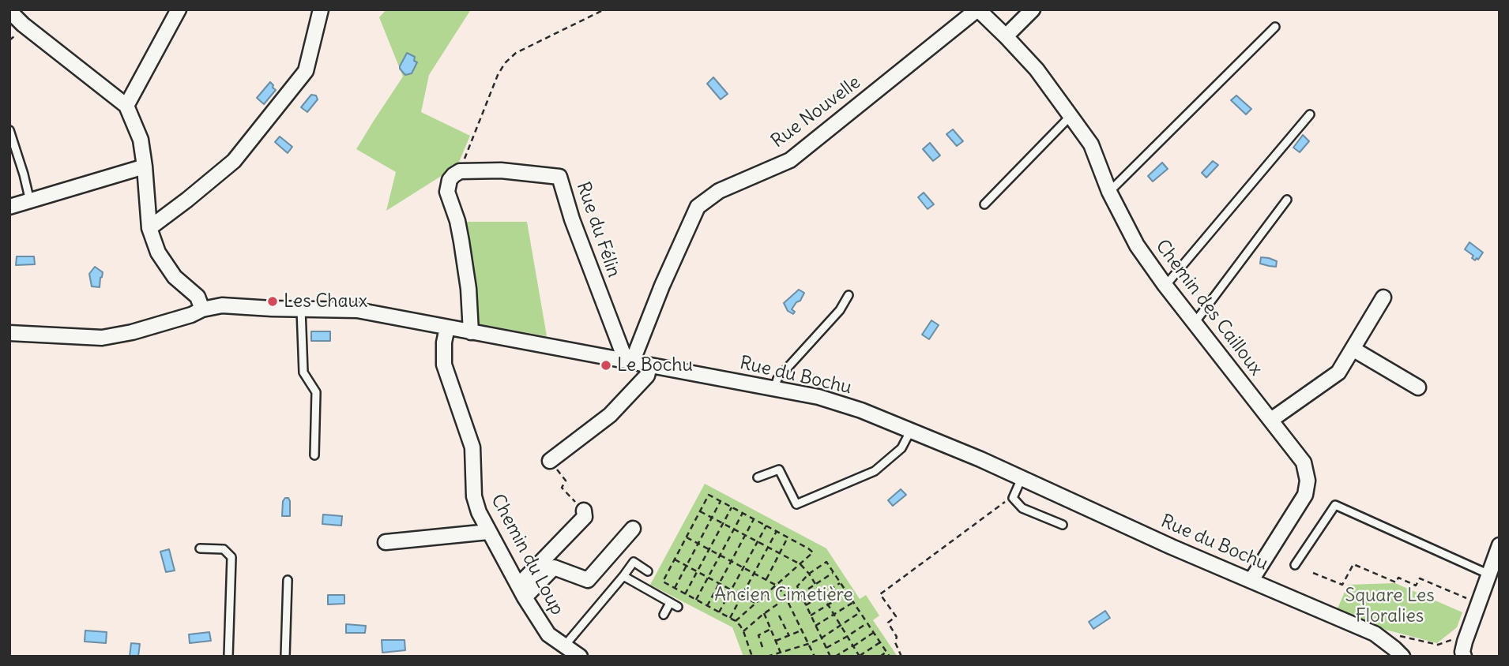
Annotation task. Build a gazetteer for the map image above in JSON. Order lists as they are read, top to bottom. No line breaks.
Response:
{"streets":{"street":["Rue Nouvelle","Rue du Félin","Chemin des Cailloux","Rue du Bochu","Chemin du Loup"]},"crossings":[["Rue Nouvelle","Rue du Félin"],["Rue Nouvelle","Chemin des Cailloux"],["Rue Nouvelle","Rue du Bochu"],["Rue du Félin","Rue du Bochu"],["Chemin des Cailloux","Rue du Bochu"],["Rue du Bochu","Chemin du Loup"]],"parks":["Ancien Cimetière","Square Les Floralies"],"places":["Les Chaux","Le Bochu"]}
